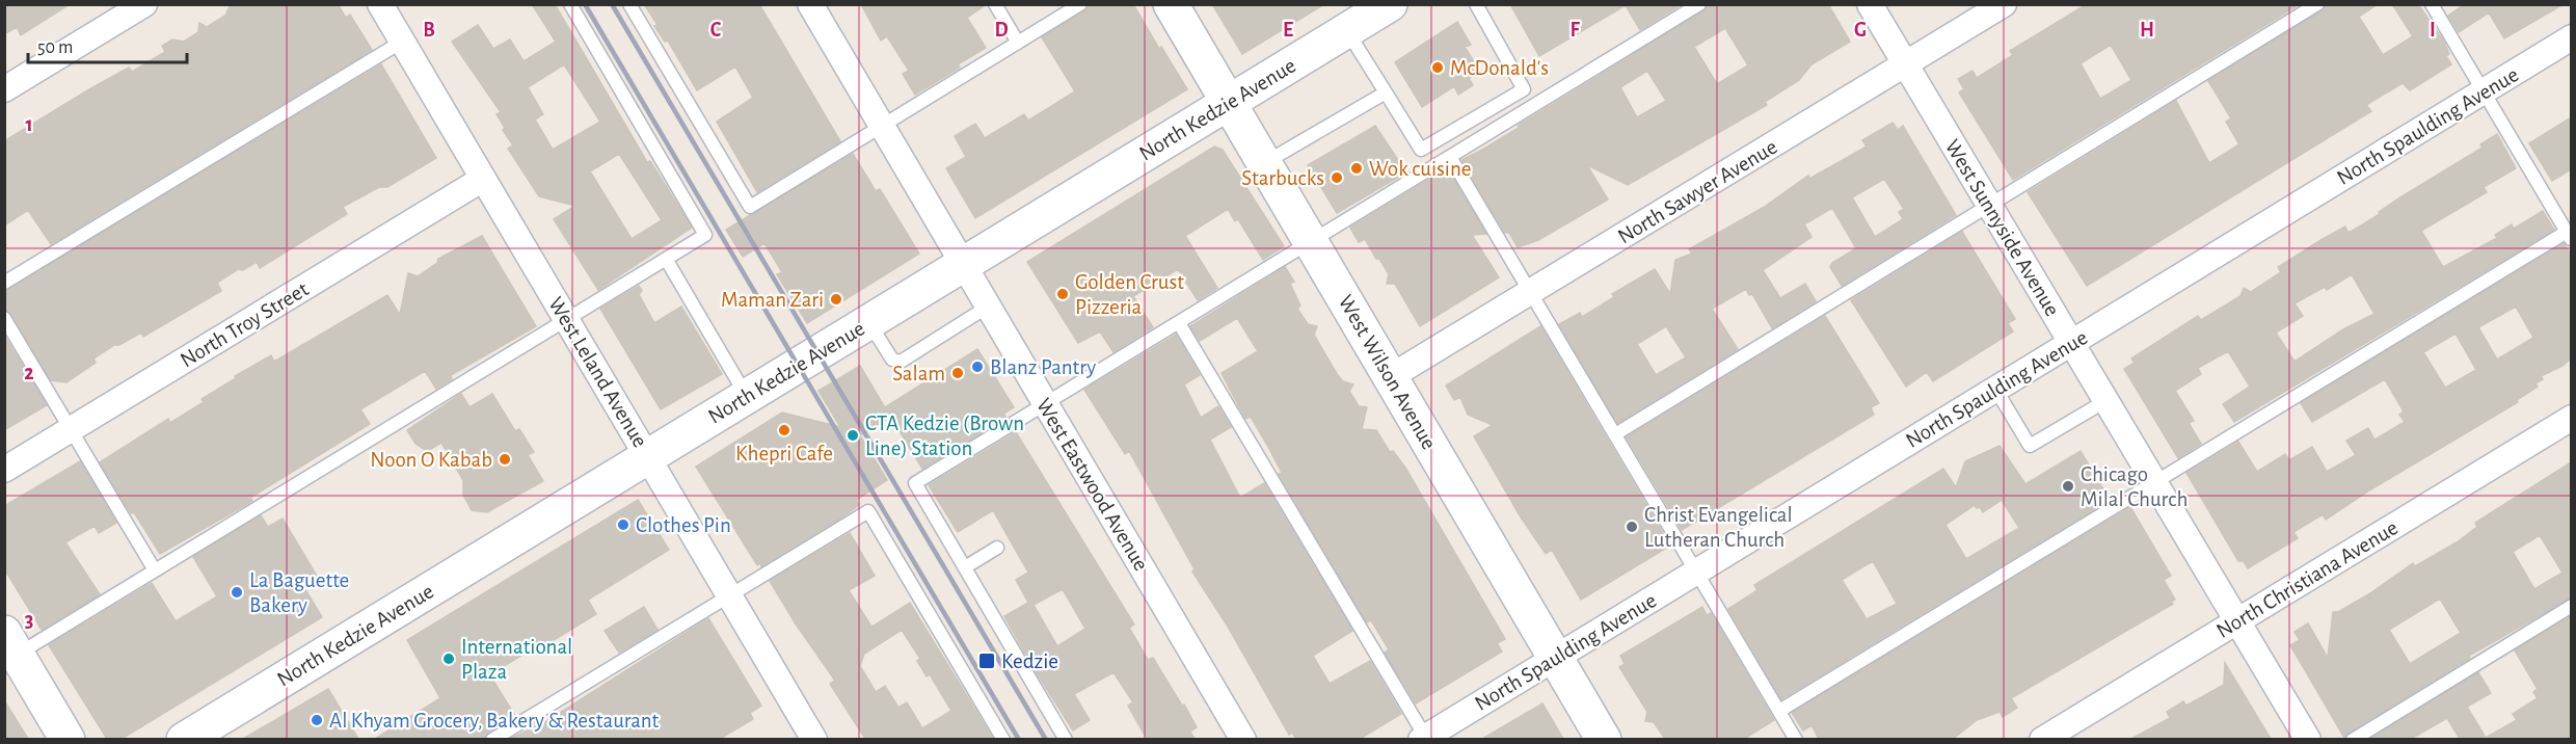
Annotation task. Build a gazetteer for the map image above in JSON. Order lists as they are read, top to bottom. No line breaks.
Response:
{"streets":{"main road":["North Kedzie Avenue","West Wilson Avenue"],"street":["North Spaulding Avenue","North Sawyer Avenue","West Sunnyside Avenue","North Troy Street","West Leland Avenue","West Eastwood Avenue","North Christiana Avenue"]},"crossings":[["North Kedzie Avenue","West Leland Avenue"],["North Kedzie Avenue","West Wilson Avenue"],["North Kedzie Avenue","West Eastwood Avenue"],["North Spaulding Avenue","West Sunnyside Avenue"],["North Spaulding Avenue","West Wilson Avenue"],["North Sawyer Avenue","West Sunnyside Avenue"],["North Sawyer Avenue","West Wilson Avenue"],["West Sunnyside Avenue","North Christiana Avenue"],["North Troy Street","West Leland Avenue"]],"places":{"other":["McDonald's","Wok cuisine","Starbucks","Golden Crust Pizzeria","Maman Zari","Blanz Pantry","Salam","Khepri Cafe","CTA Kedzie (Brown Line) Station","Noon O Kabab","Chicago Milal Church","Clothes Pin","Christ Evangelical Lutheran Church","La Baguette Bakery","International Plaza","Al Khyam Grocery, Bakery & Restaurant"],"transit":["Kedzie"]},"scale_bar":"50 m","grid":{"columns":["B","C","D","E","F","G","H","I"],"rows":["1","2","3"]}}
